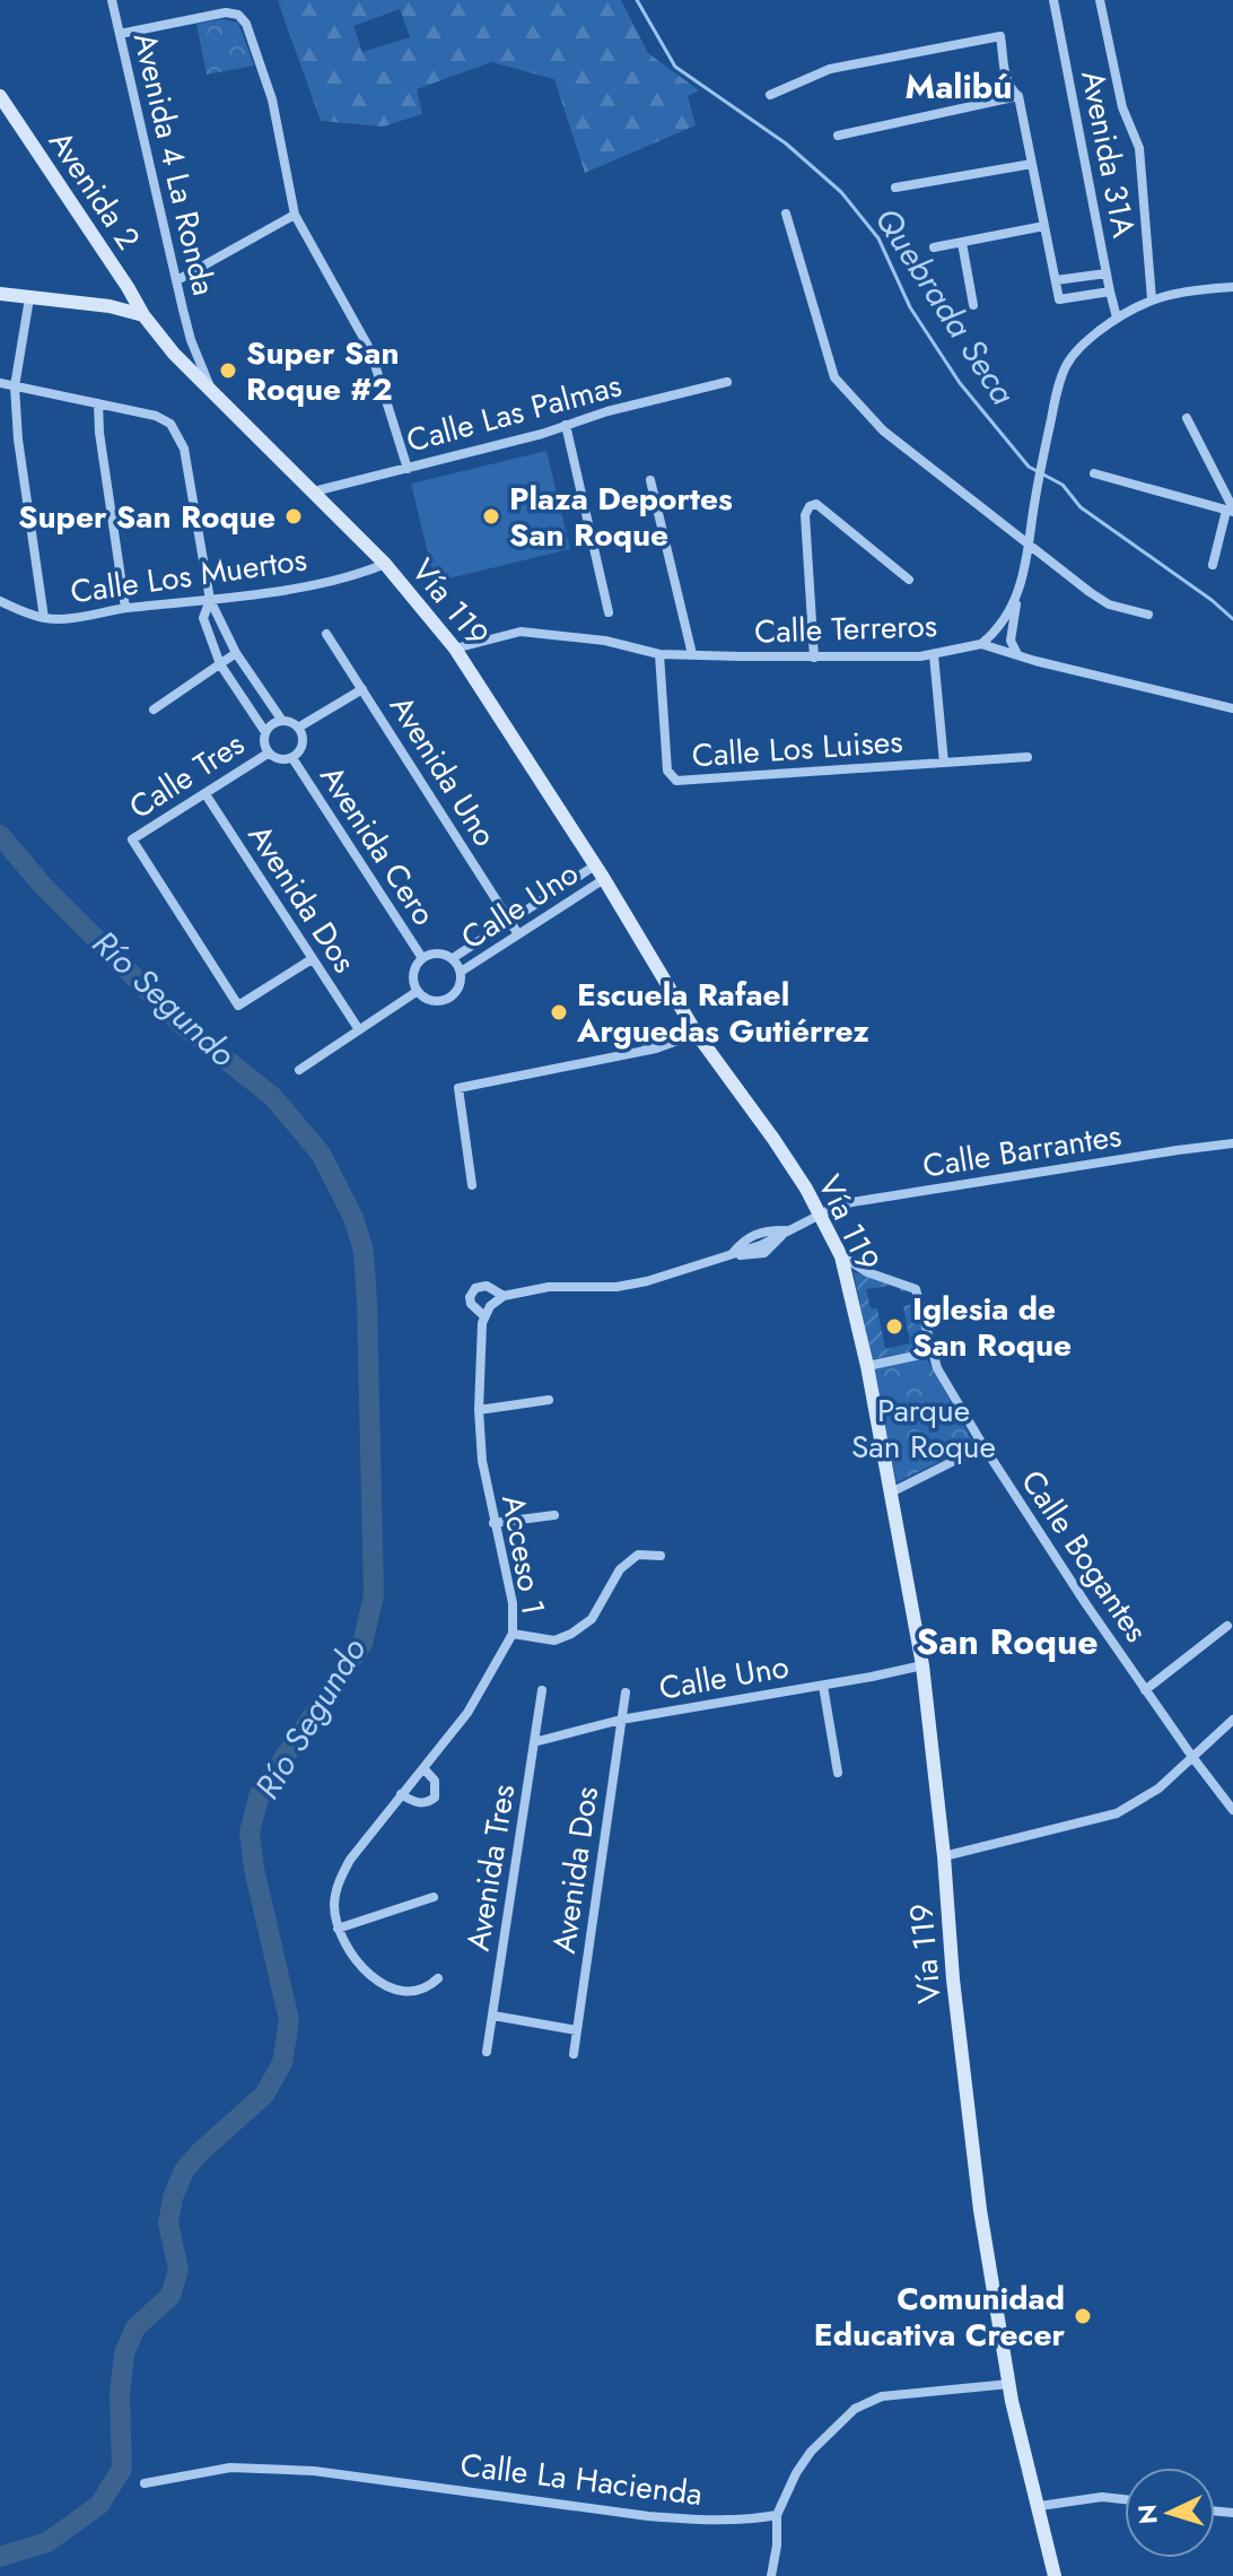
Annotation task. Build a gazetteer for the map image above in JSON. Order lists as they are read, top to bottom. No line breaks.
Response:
{"streets":{"main road":["Avenida 2","Vía 119"],"street":["Avenida 31A","Avenida 4 La Ronda","Calle Las Palmas","Calle Los Muertos","Calle Terreros","Calle Los Luises","Avenida Uno","Calle Tres","Avenida Cero","Avenida Dos","Calle Uno","Calle Barrantes","Acceso 1","Calle Bogantes","Avenida Tres","Calle La Hacienda"]},"crossings":[["Avenida 4 La Ronda","Vía 119"],["Avenida 2","Vía 119"],["Calle Las Palmas","Vía 119"],["Calle Los Muertos","Vía 119"],["Vía 119","Calle Terreros"],["Vía 119","Calle Uno"],["Vía 119","Calle Barrantes"],["Vía 119","Calle Bogantes"],["Calle Terreros","Calle Los Luises"],["Avenida Uno","Calle Uno"],["Calle Tres","Avenida Cero"],["Calle Tres","Avenida Dos"],["Avenida Cero","Calle Uno"],["Avenida Dos","Calle Uno"],["Calle Uno","Avenida Tres"]],"districts":["Malibú","San Roque"],"water":["Quebrada Seca","Río Segundo"],"parks":["Parque San Roque"],"places":["Super San Roque #2","Super San Roque","Plaza Deportes San Roque","Escuela Rafael Arguedas Gutiérrez","Iglesia de San Roque","Comunidad Educativa Crecer"],"north":"left"}
